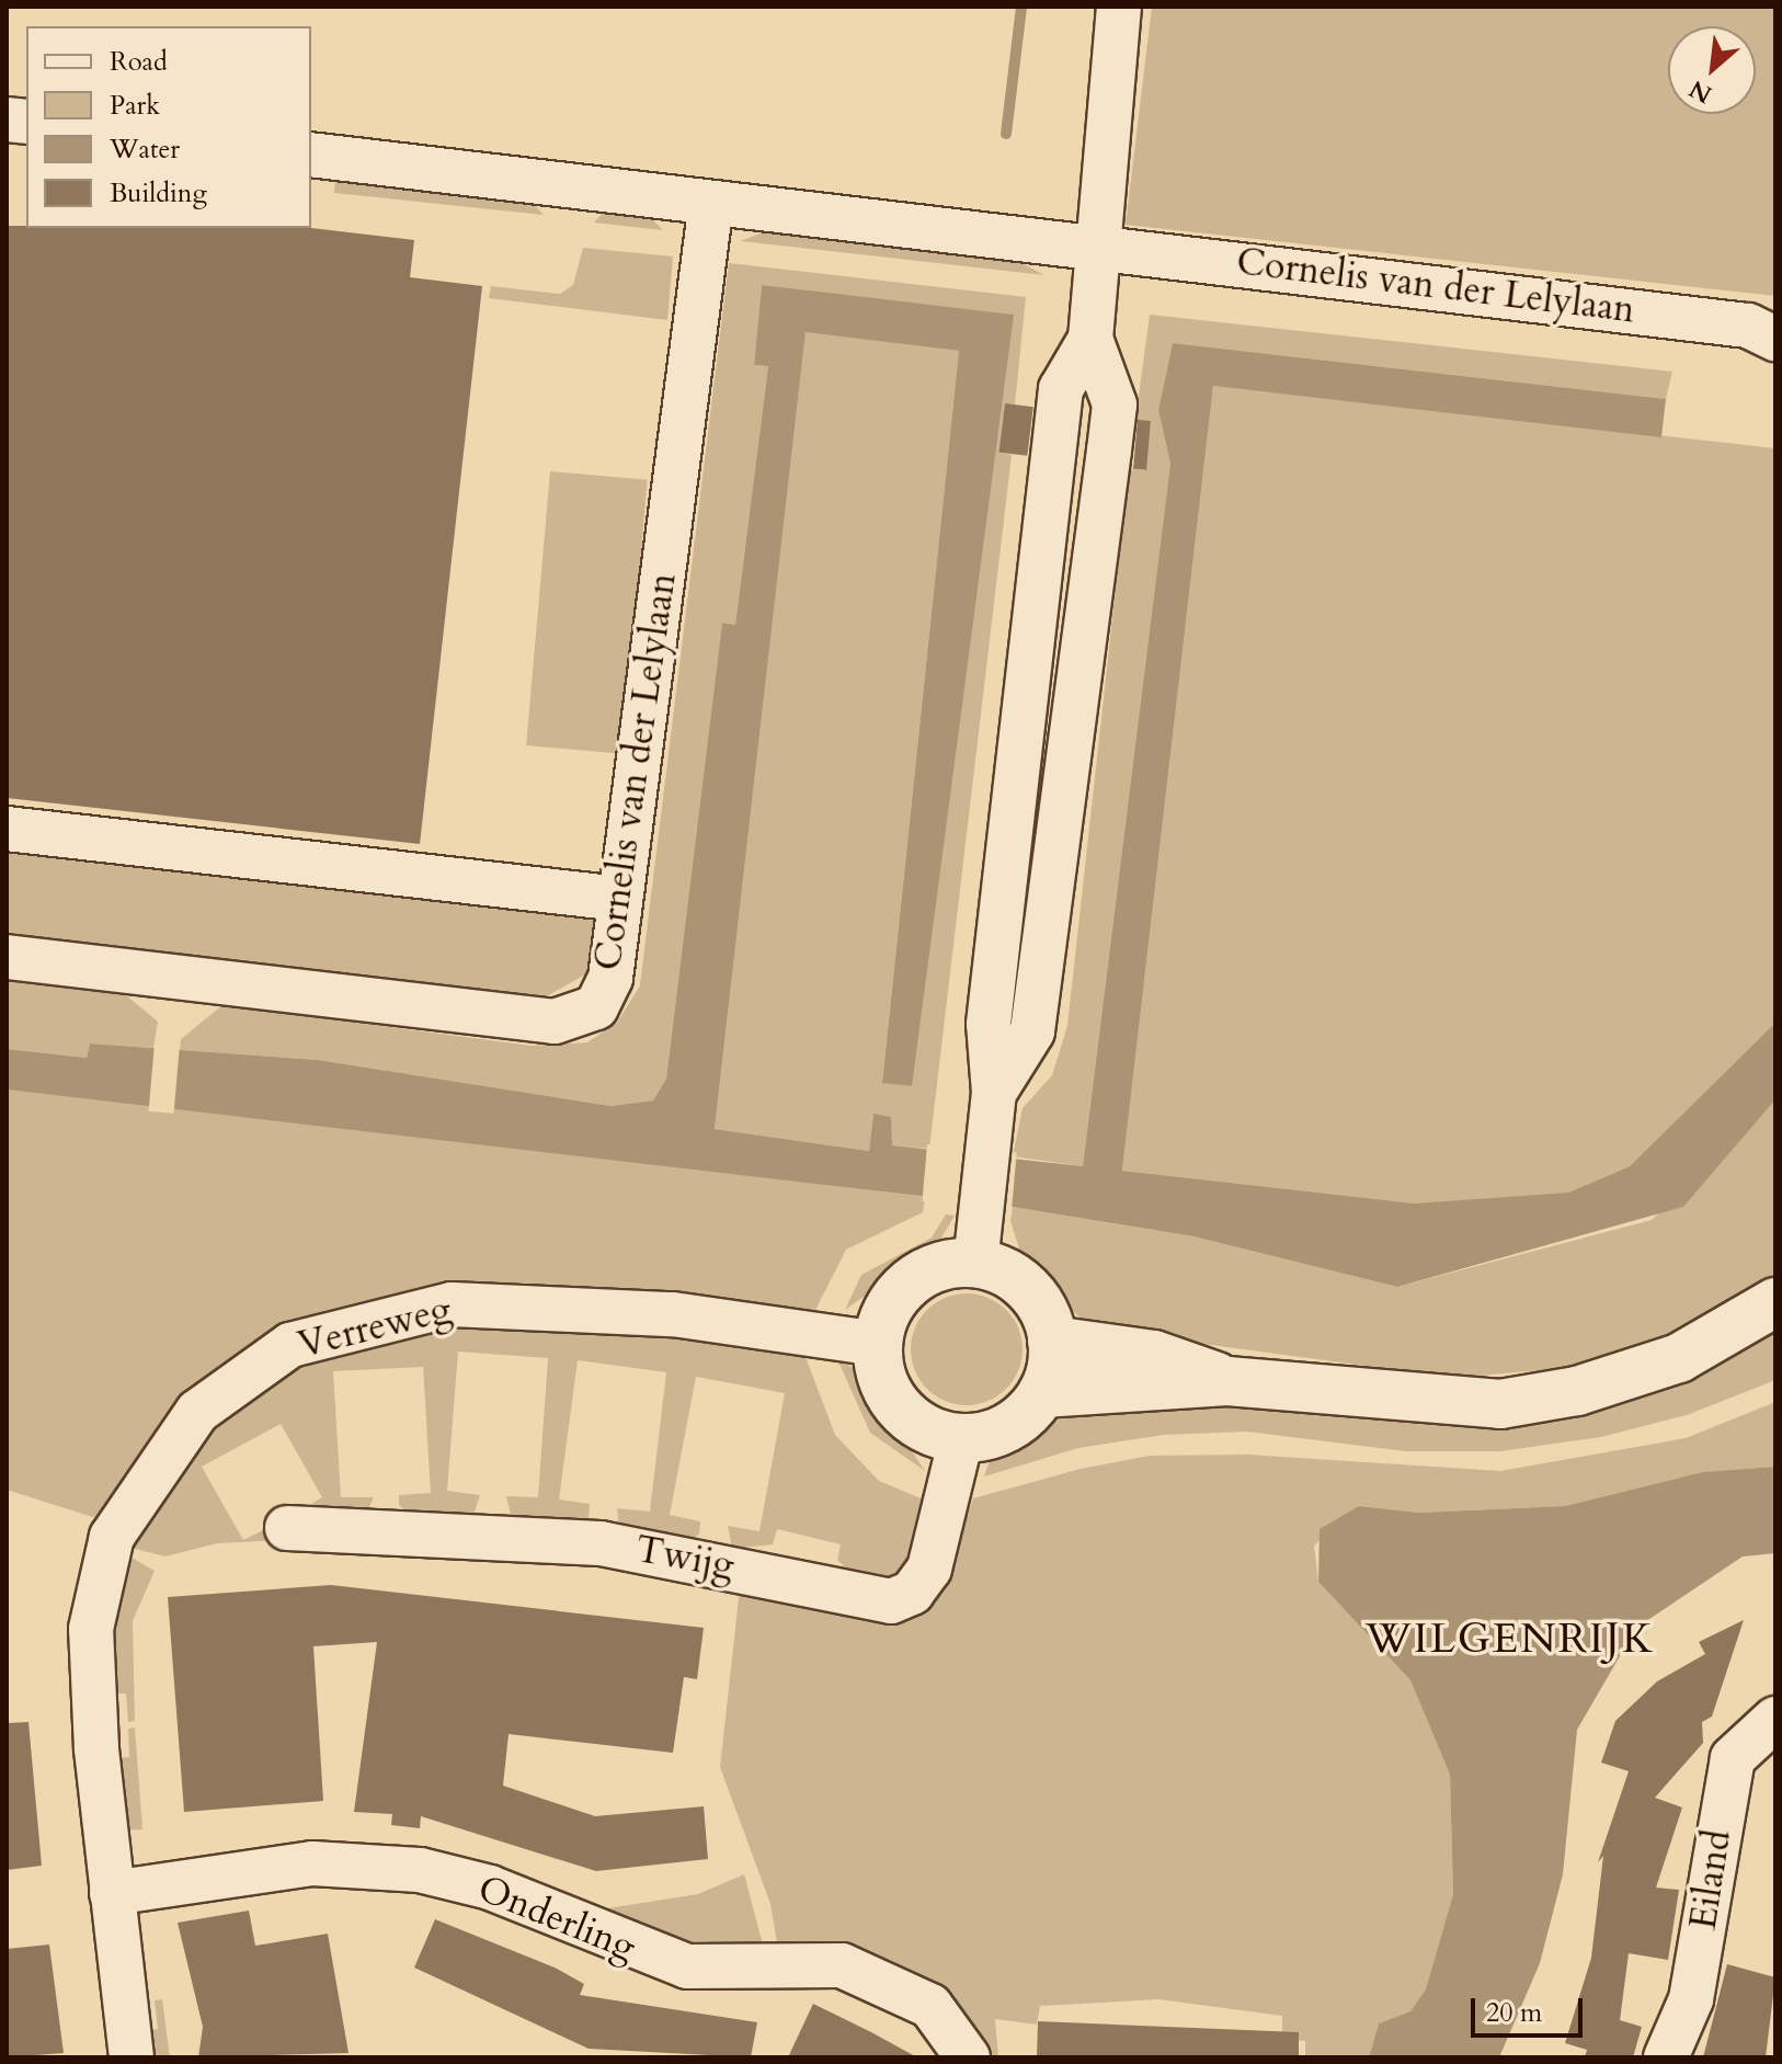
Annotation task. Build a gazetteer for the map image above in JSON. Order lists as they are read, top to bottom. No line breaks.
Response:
{"streets":{"street":["Cornelis van der Lelylaan","Verreweg","Twijg","Eiland","Onderling"]},"crossings":[["Verreweg","Twijg"],["Verreweg","Onderling"]],"districts":["WILGENRIJK"],"legend":["Road","Park","Water","Building"],"scale_bar":"20 m","north":"bottom left"}
